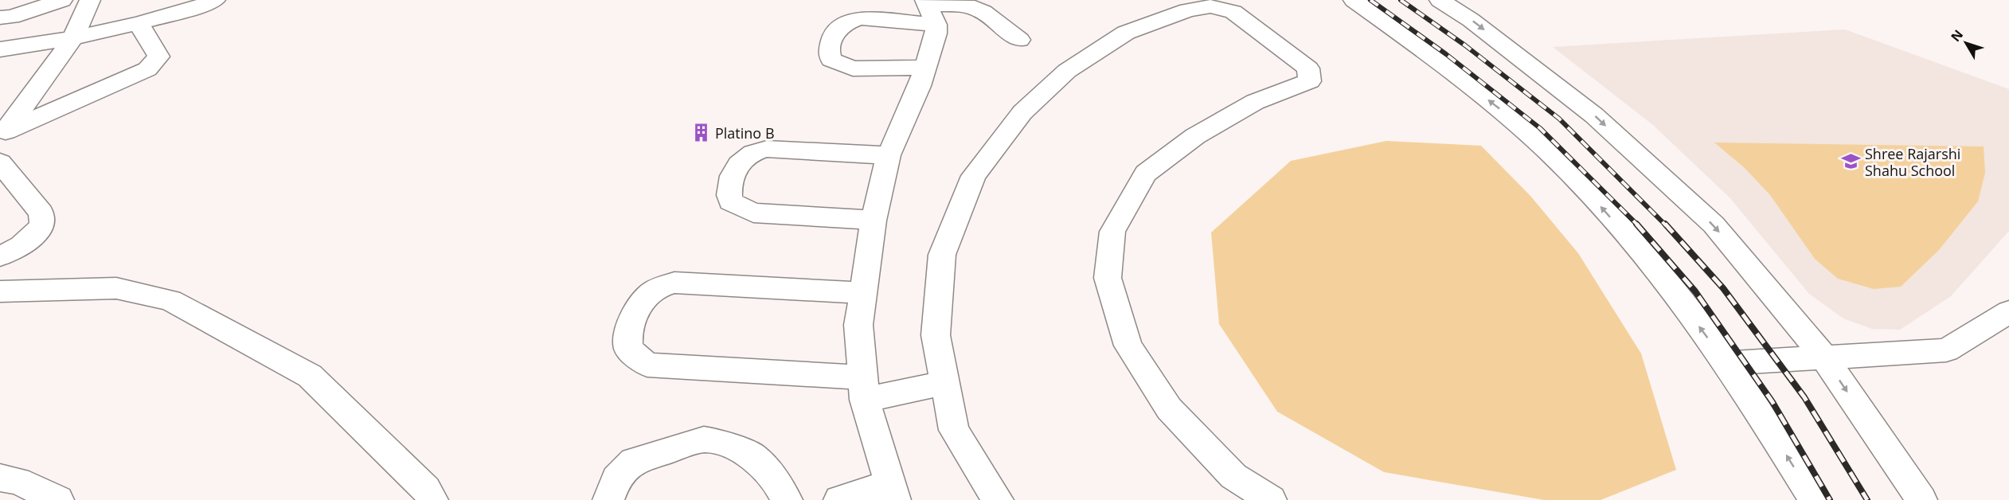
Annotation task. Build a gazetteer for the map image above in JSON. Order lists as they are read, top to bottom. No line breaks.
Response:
{"places":{"building":["Platino B"],"school or university":["Shree Rajarshi Shahu School"]},"north":"top left"}
